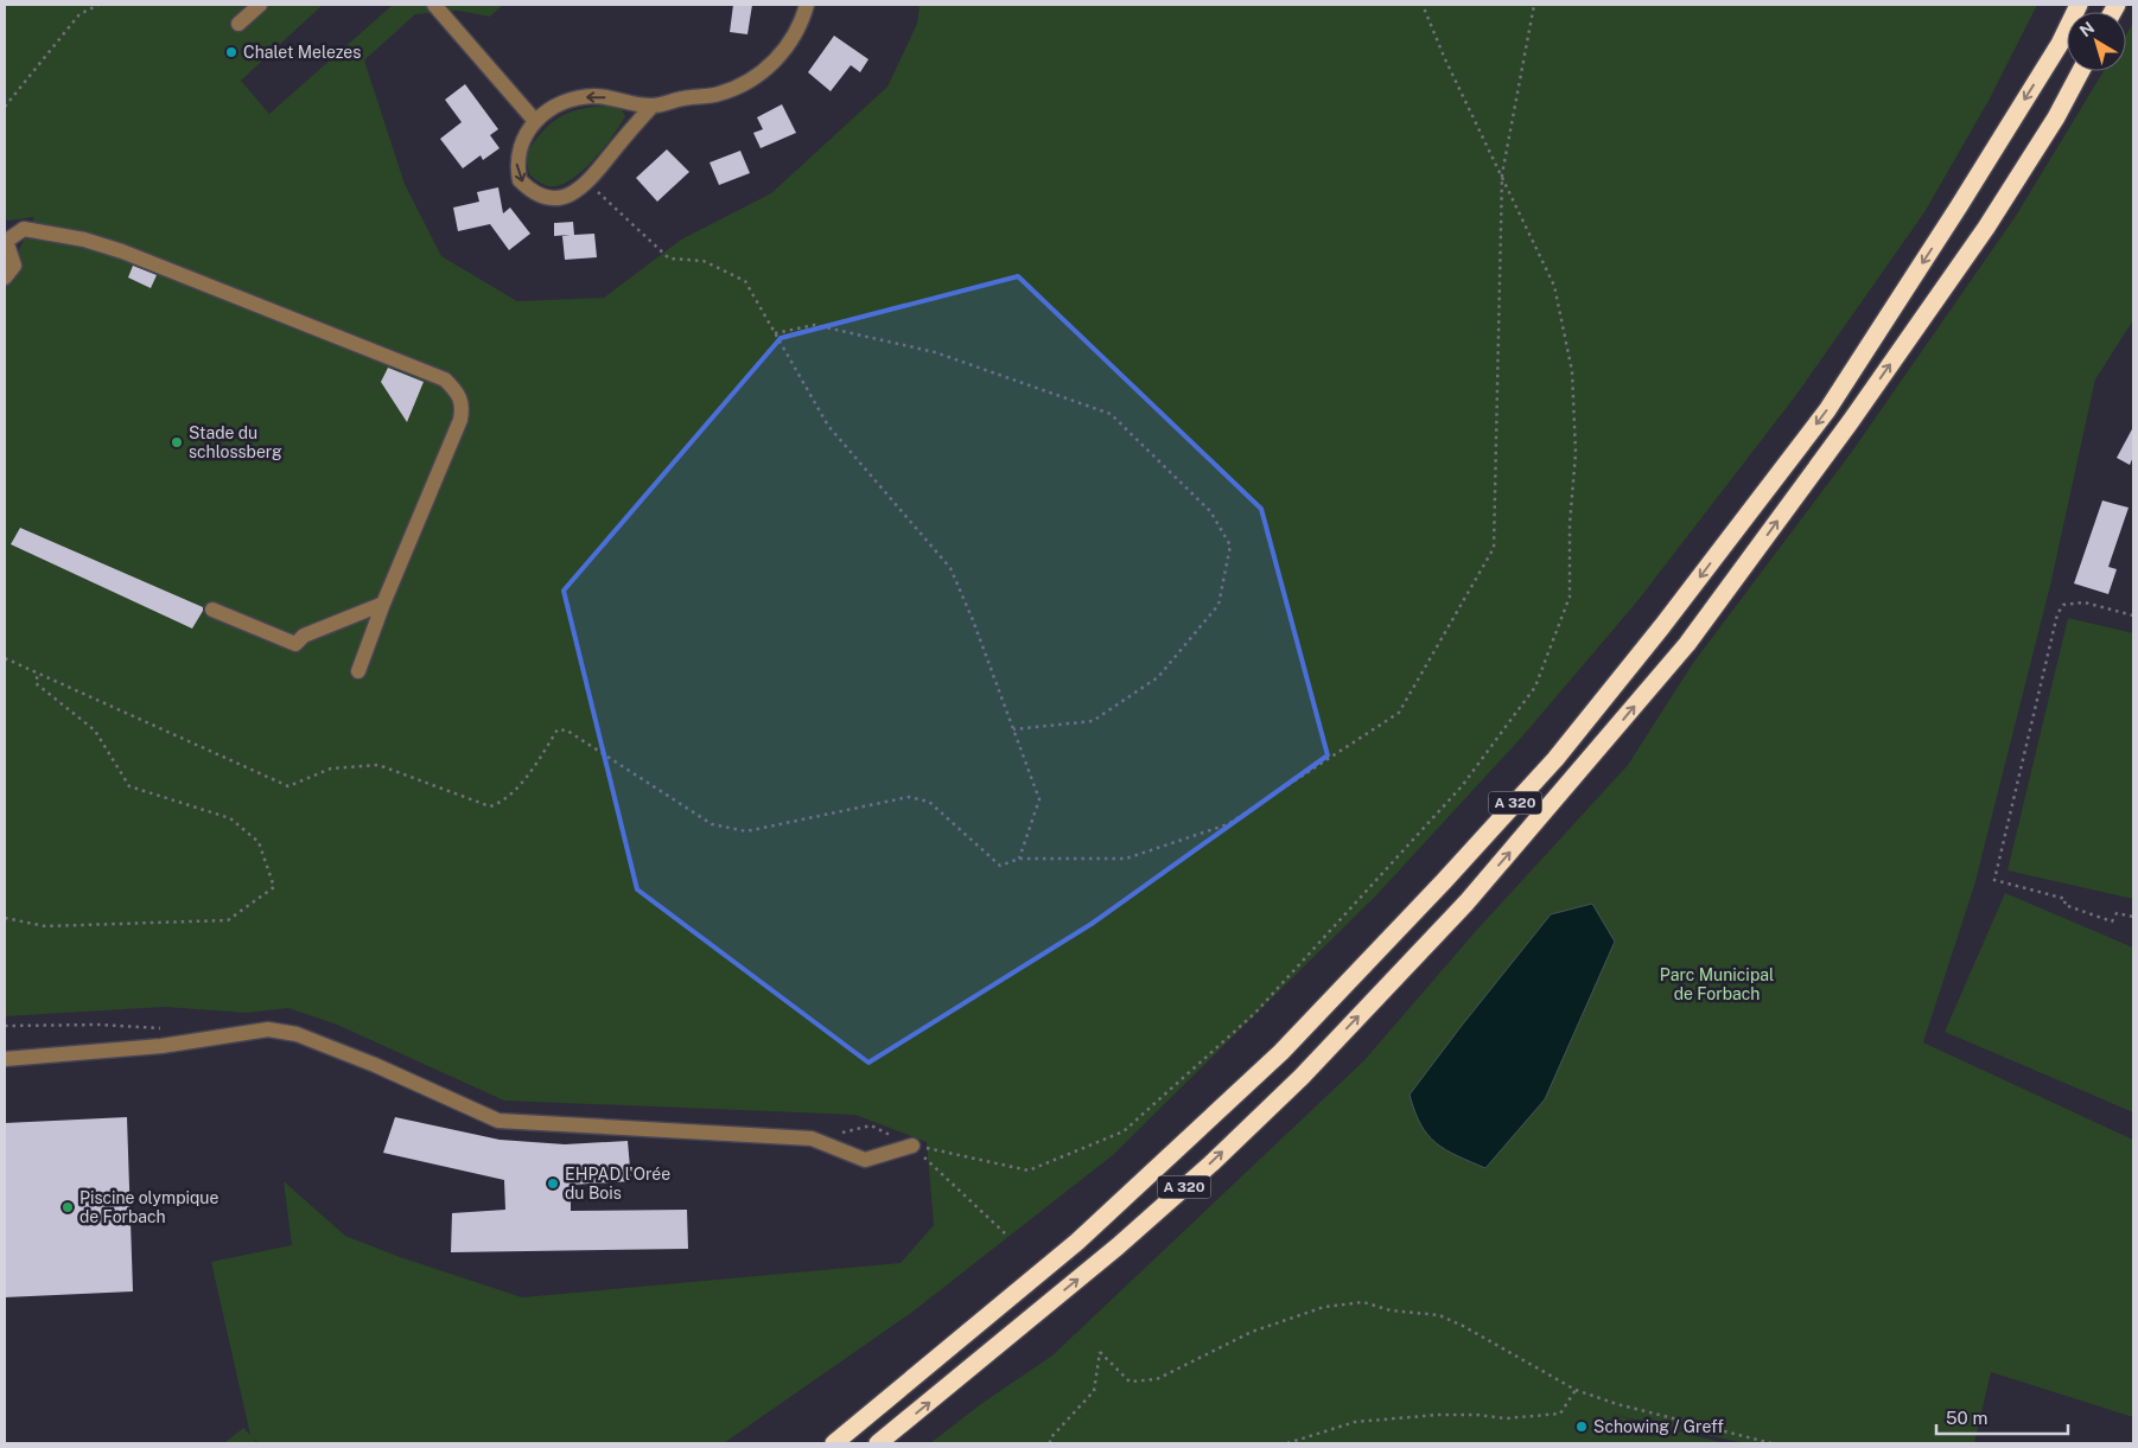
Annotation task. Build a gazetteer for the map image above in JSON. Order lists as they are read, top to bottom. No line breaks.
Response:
{"streets":{"highway":["A 320"]},"parks":["Parc Municipal de Forbach"],"places":["Chalet Melezes","Stade du schlossberg","EHPAD l'Orée du Bois","Piscine olympique de Forbach","Schowing / Greff"],"scale_bar":"50 m","north":"top left"}
